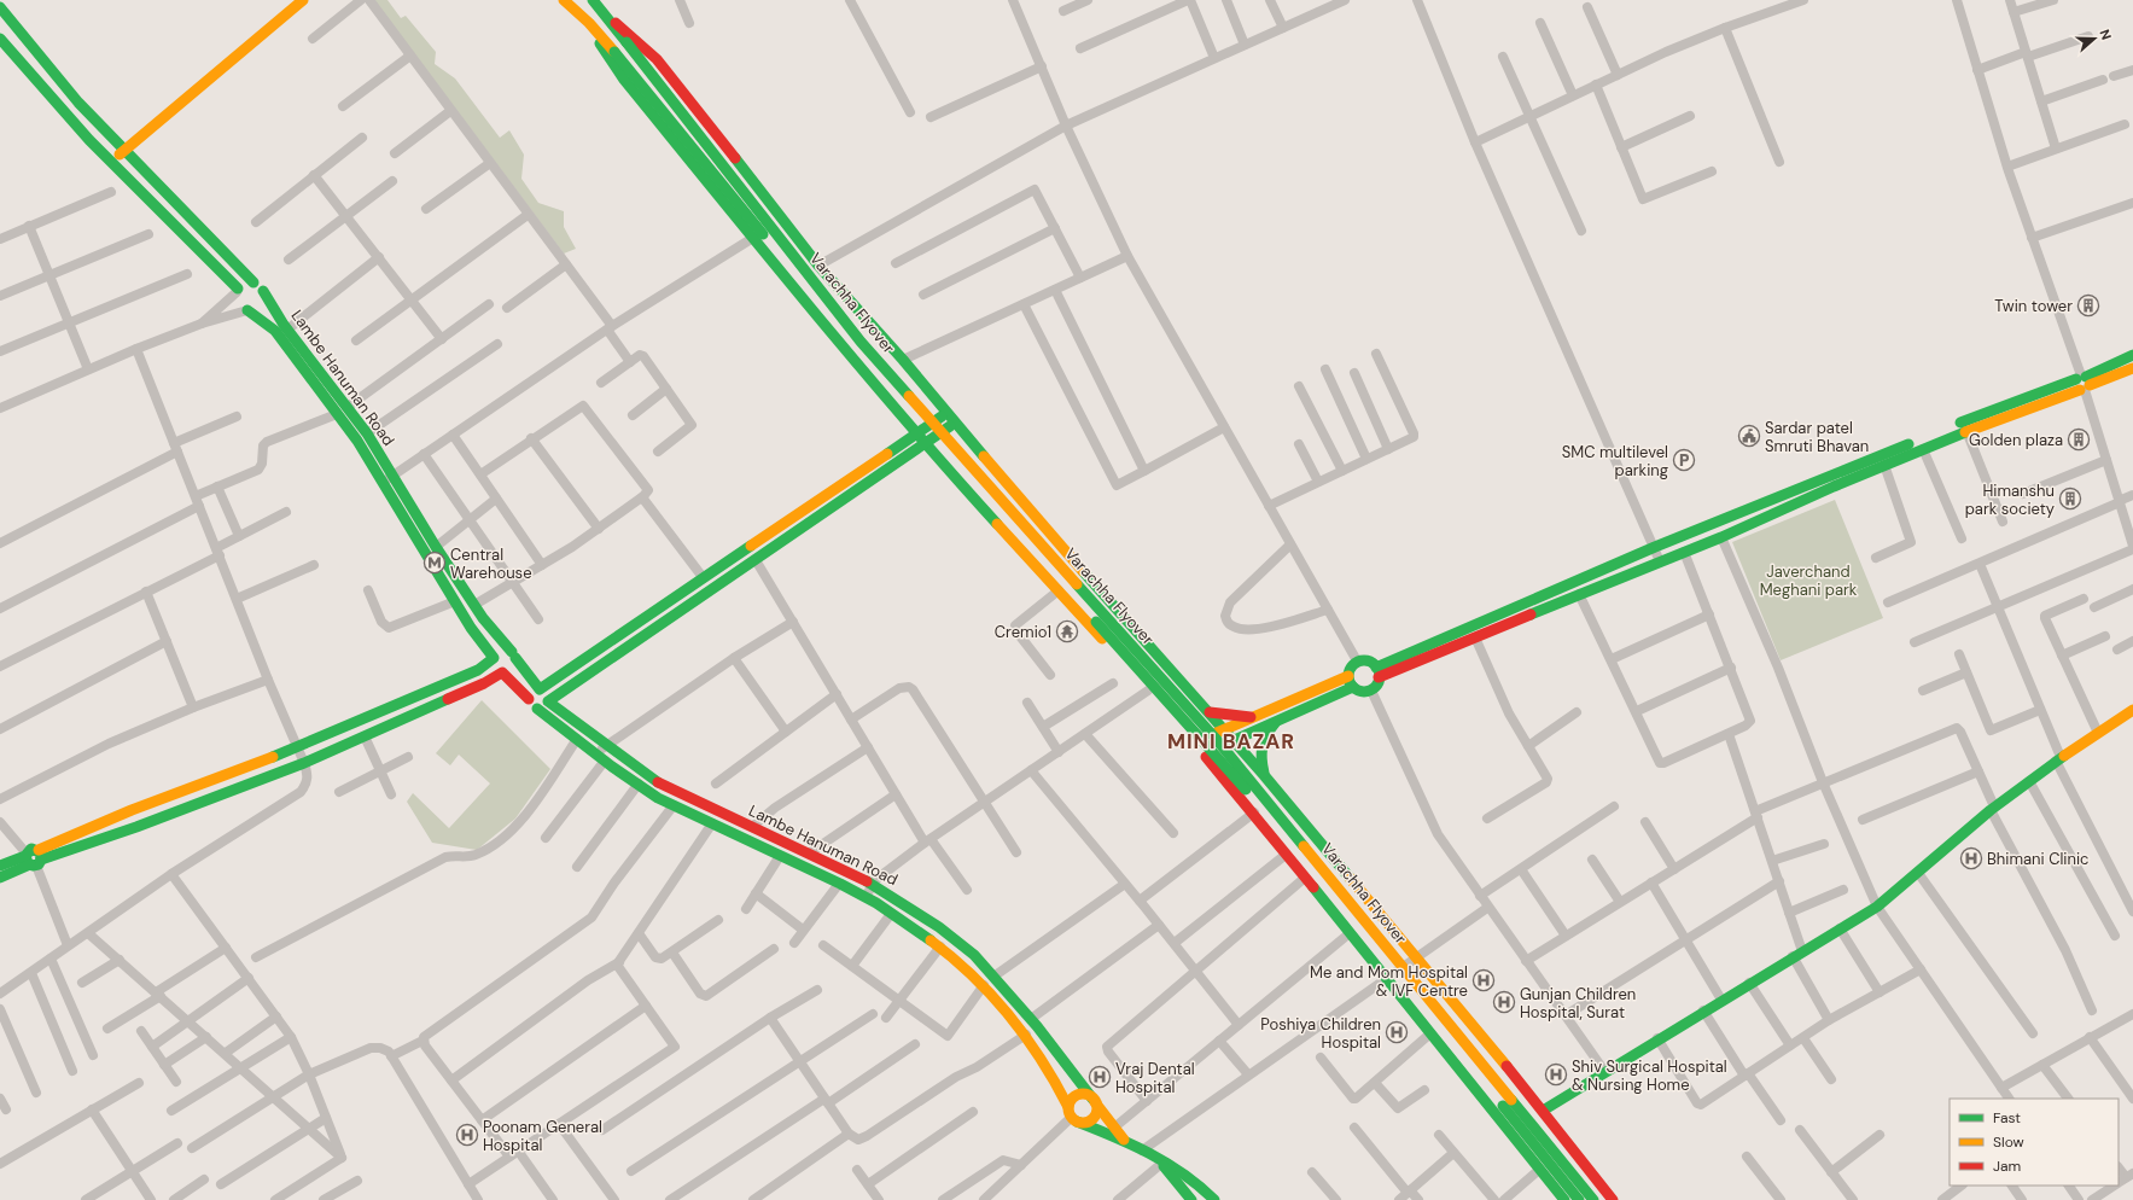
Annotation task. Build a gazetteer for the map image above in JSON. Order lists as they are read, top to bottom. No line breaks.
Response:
{"streets":{"street":["Varachha Flyover","Lambe Hanuman Road"]},"districts":["MINI BAZAR"],"parks":["Javerchand Meghani park"],"places":{"building":["Twin tower","Golden plaza","Himanshu park society"],"public building":["Sardar patel Smruti Bhavan"],"parking":["SMC multilevel parking"],"metro station":["Central Warehouse"],"temple":["Cremio1"],"hospital":["Bhimani Clinic","Me and Mom Hospital & IVF Centre","Gunjan Children Hospital, Surat","Poshiya Children Hospital","Shiv Surgical Hospital & Nursing Home","Vraj Dental Hospital","Poonam General Hospital"]},"legend":["Fast","Slow","Jam"],"north":"right"}
